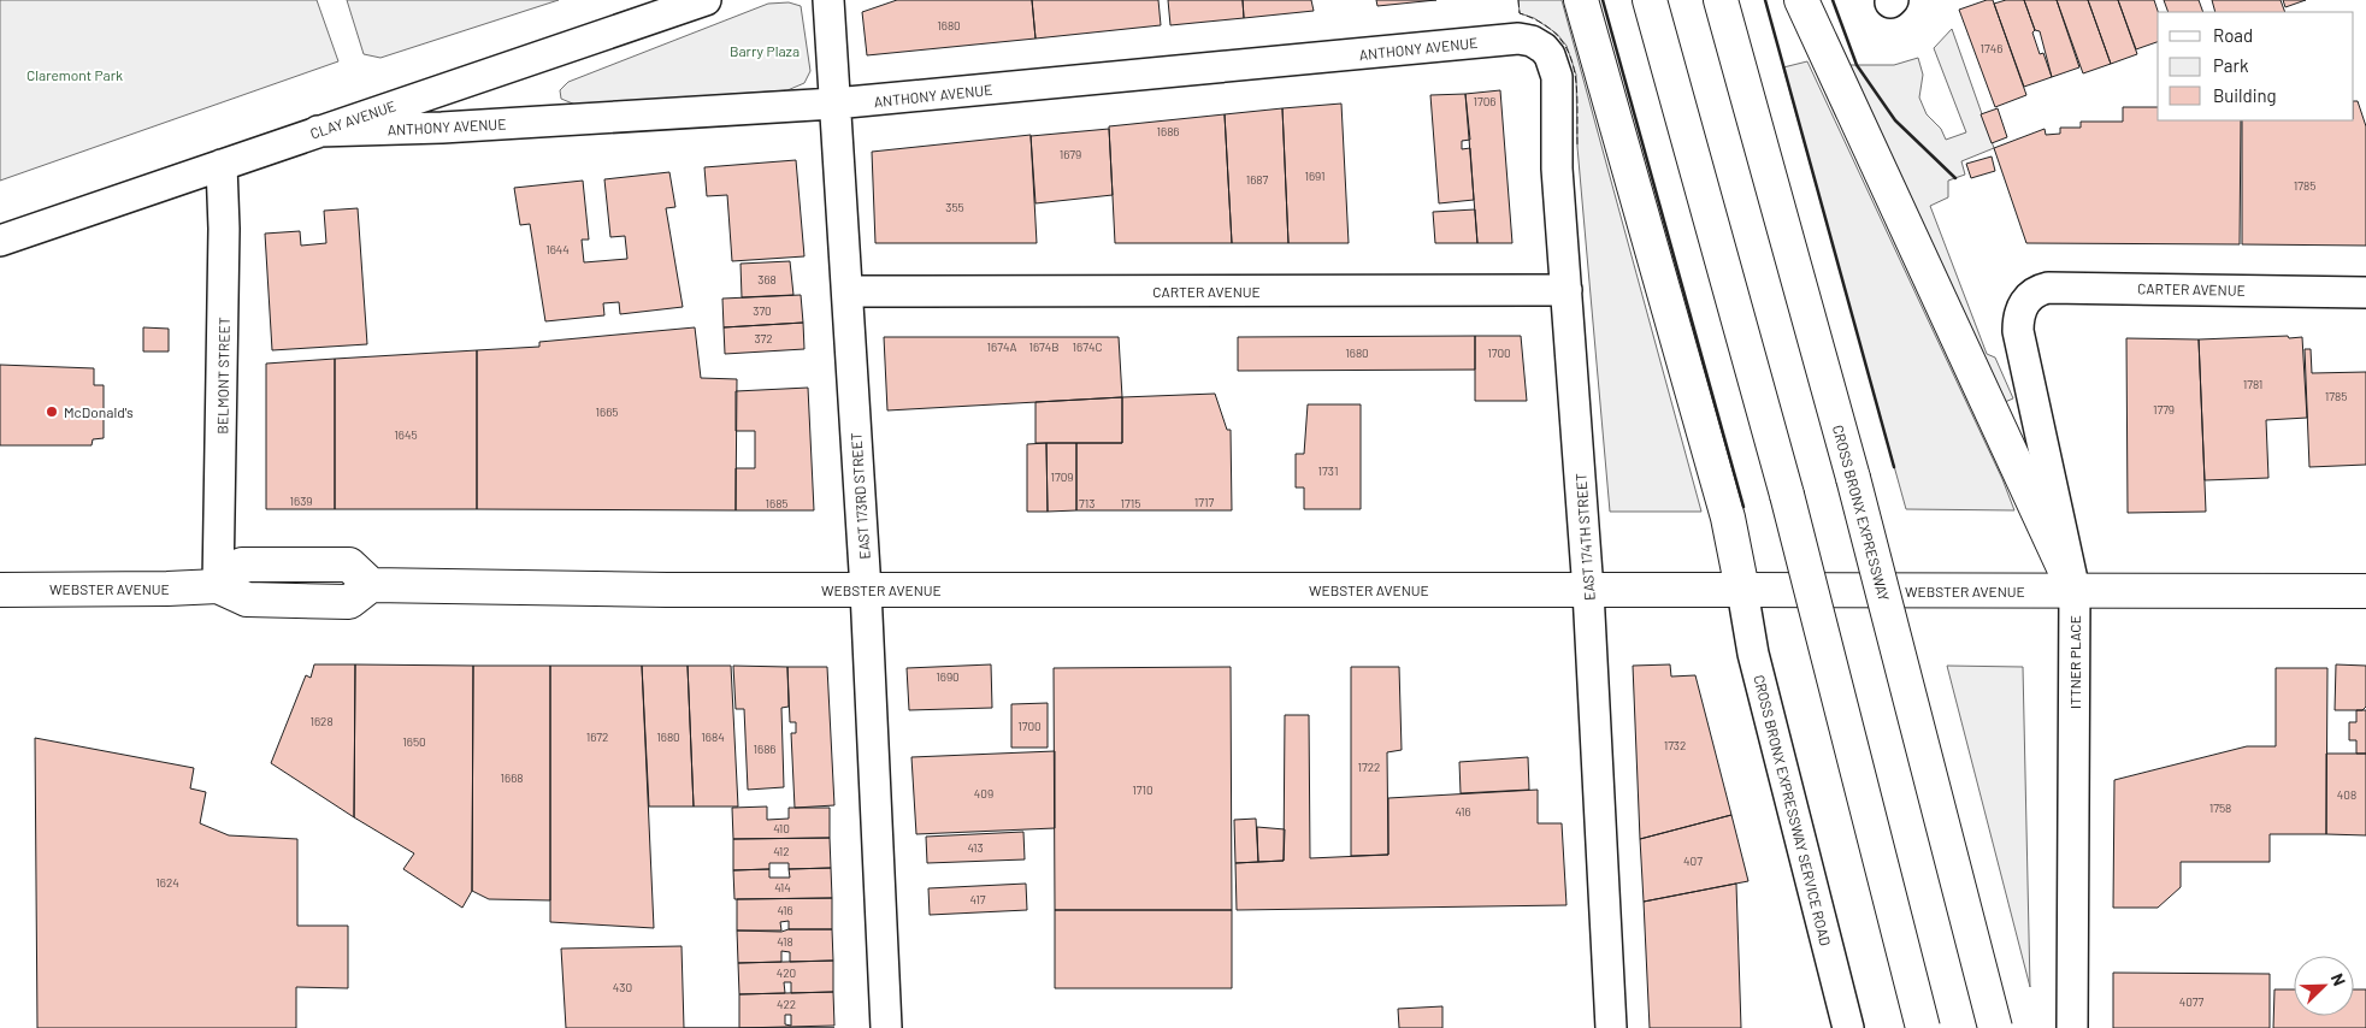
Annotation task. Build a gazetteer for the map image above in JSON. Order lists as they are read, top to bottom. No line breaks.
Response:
{"streets":{"main road":["CROSS BRONX EXPRESSWAY","WEBSTER AVENUE"],"street":["ANTHONY AVENUE","CLAY AVENUE","CARTER AVENUE","BELMONT STREET","EAST 173RD STREET","EAST 174TH STREET","ITTNER PLACE","CROSS BRONX EXPRESSWAY SERVICE ROAD"]},"crossings":[["ANTHONY AVENUE","CLAY AVENUE"],["ANTHONY AVENUE","EAST 173RD STREET"],["ANTHONY AVENUE","EAST 174TH STREET"],["CLAY AVENUE","BELMONT STREET"],["CARTER AVENUE","EAST 173RD STREET"],["CARTER AVENUE","EAST 174TH STREET"],["CARTER AVENUE","ITTNER PLACE"],["BELMONT STREET","WEBSTER AVENUE"],["EAST 173RD STREET","WEBSTER AVENUE"],["EAST 174TH STREET","WEBSTER AVENUE"],["WEBSTER AVENUE","ITTNER PLACE"],["WEBSTER AVENUE","CROSS BRONX EXPRESSWAY SERVICE ROAD"]],"parks":["Barry Plaza","Claremont Park"],"places":["McDonald's"],"house_numbers":["1680","1746","1706","1686","1679","1691","1687","1785","355","1644","368","370","372","1674A","1674B","1674C","1680","1700","1781","1785","1779","1665","1645","1731","1709","1639","1717","1685","1713","1715","1690","1628","1700","1672","1680","1684","1650","1732","1686","1722","1668","1710","409","408","1758","416","410","413","412","407","1624","414","417","416","418","420","430","4077","422"],"legend":["Road","Park","Building"],"north":"top right"}
